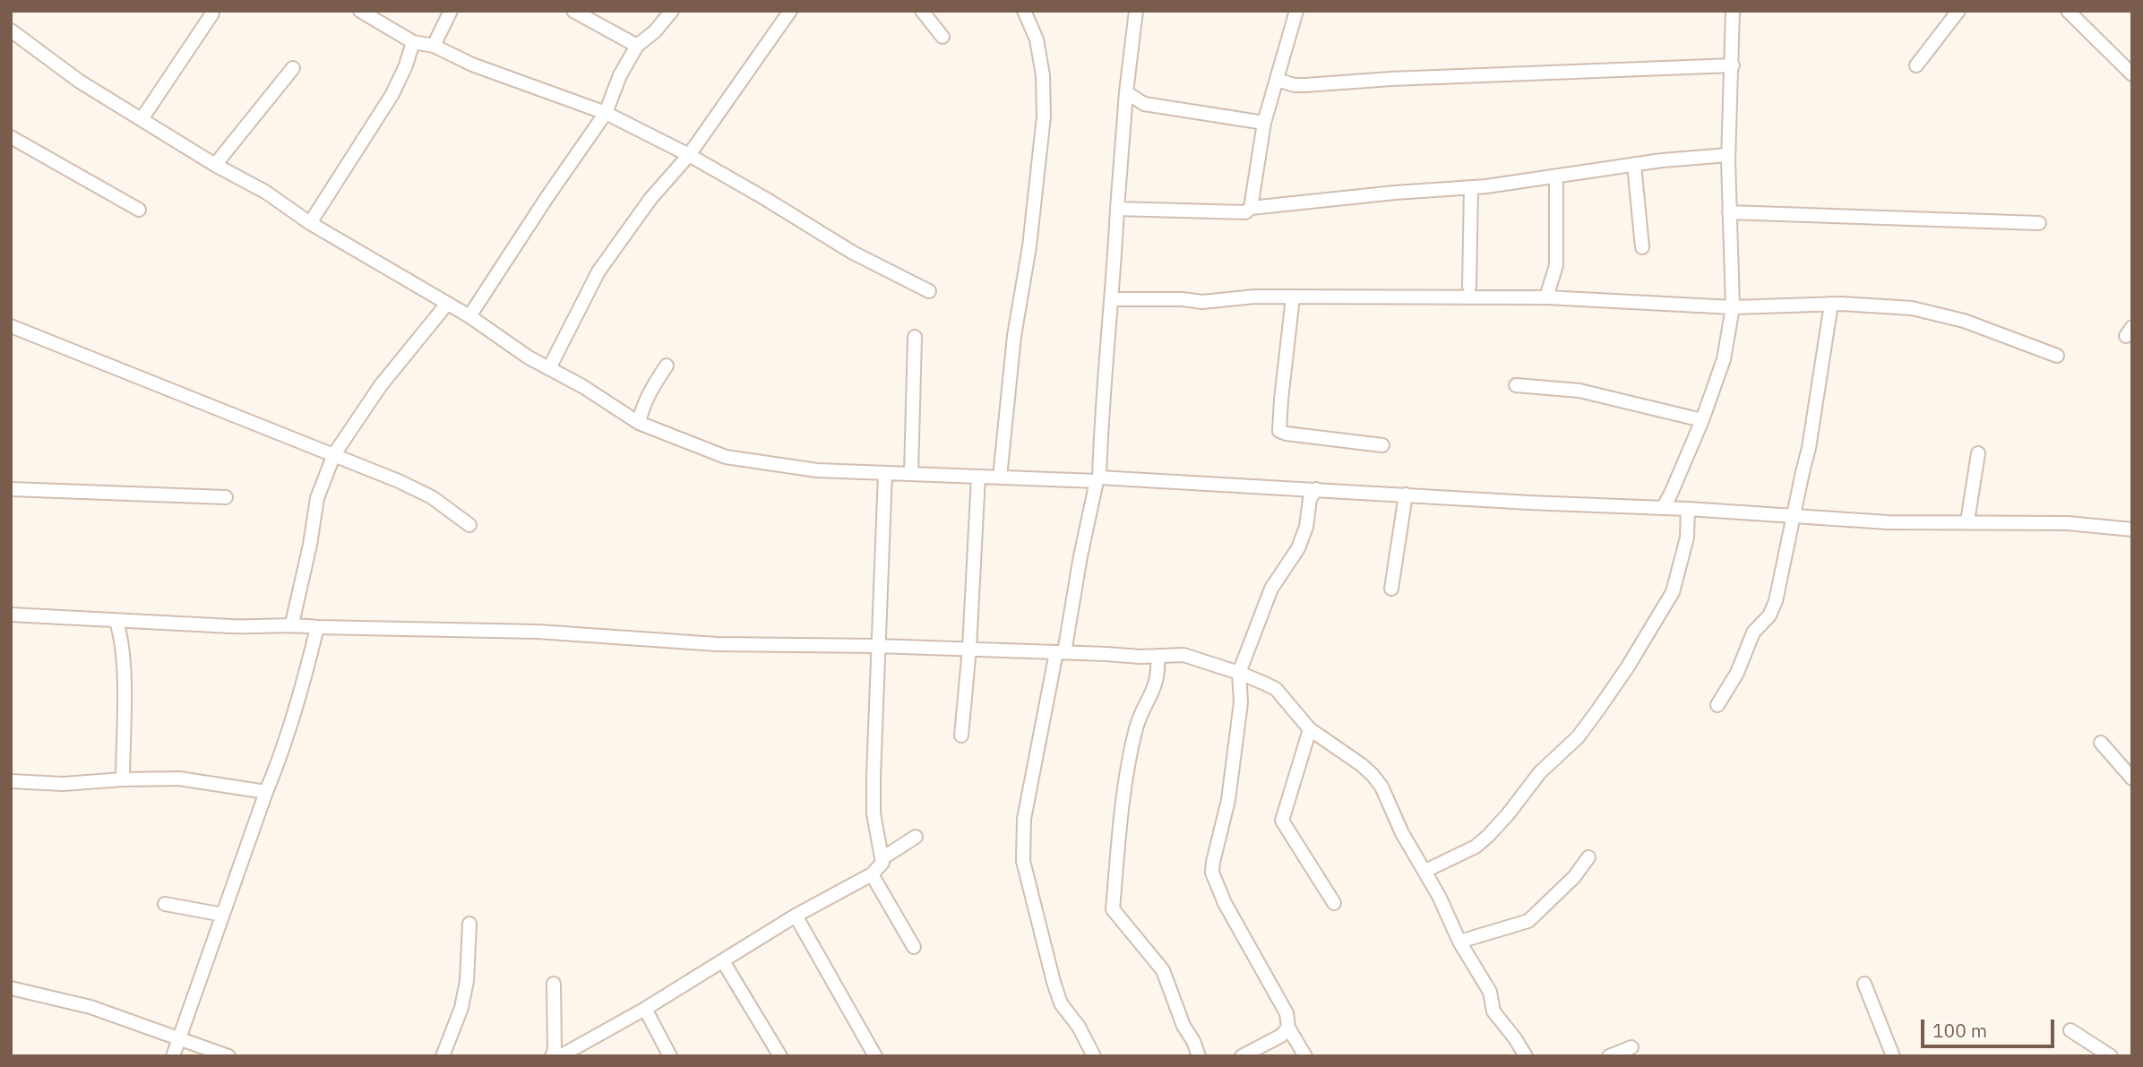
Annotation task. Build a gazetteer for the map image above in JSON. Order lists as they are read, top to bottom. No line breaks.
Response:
{"scale_bar":"100 m"}
